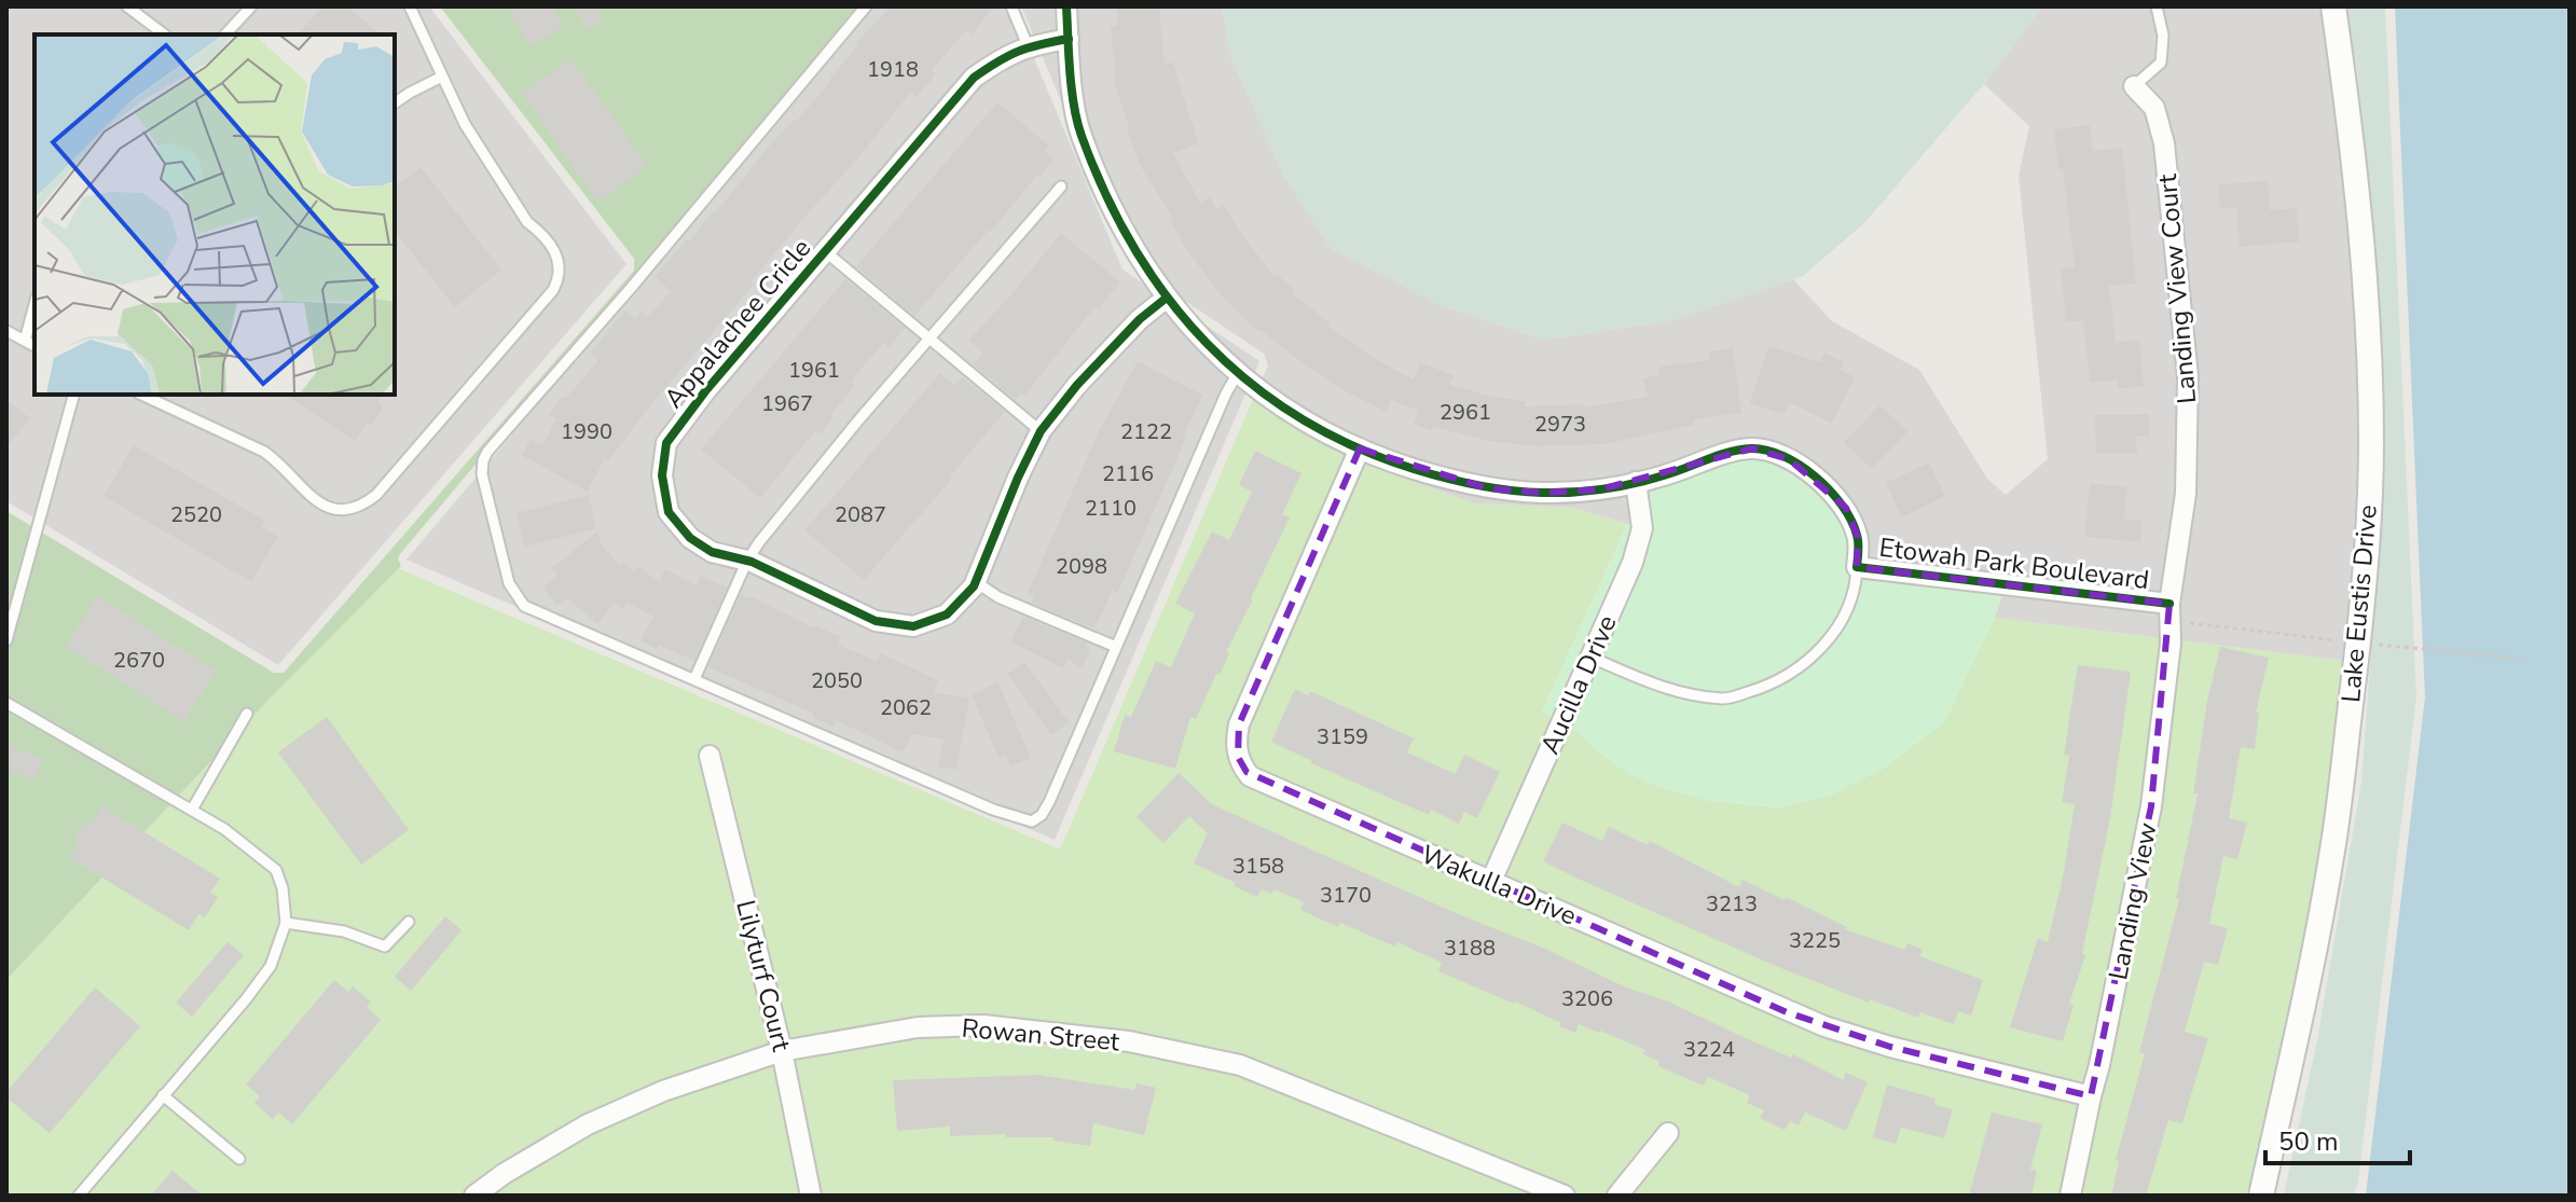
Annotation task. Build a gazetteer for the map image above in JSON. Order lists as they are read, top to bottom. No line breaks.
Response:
{"streets":{"street":["Landing View Court","Appalachee Cricle","Etowah Park Boulevard","Lake Eustis Drive","Aucilla Drive","Wakulla Drive","Landing View","Lilyturf Court","Rowan Street"]},"crossings":[["Landing View Court","Etowah Park Boulevard"],["Landing View Court","Landing View"],["Appalachee Cricle","Etowah Park Boulevard"],["Etowah Park Boulevard","Aucilla Drive"],["Etowah Park Boulevard","Wakulla Drive"],["Etowah Park Boulevard","Landing View"],["Aucilla Drive","Wakulla Drive"],["Wakulla Drive","Landing View"],["Lilyturf Court","Rowan Street"]],"house_numbers":["1918","1961","1967","2961","2973","1990","2122","2116","2110","2520","2087","2098","2670","2050","2062","3159","3158","3170","3213","3225","3188","3206","3224"],"scale_bar":"50 m"}
